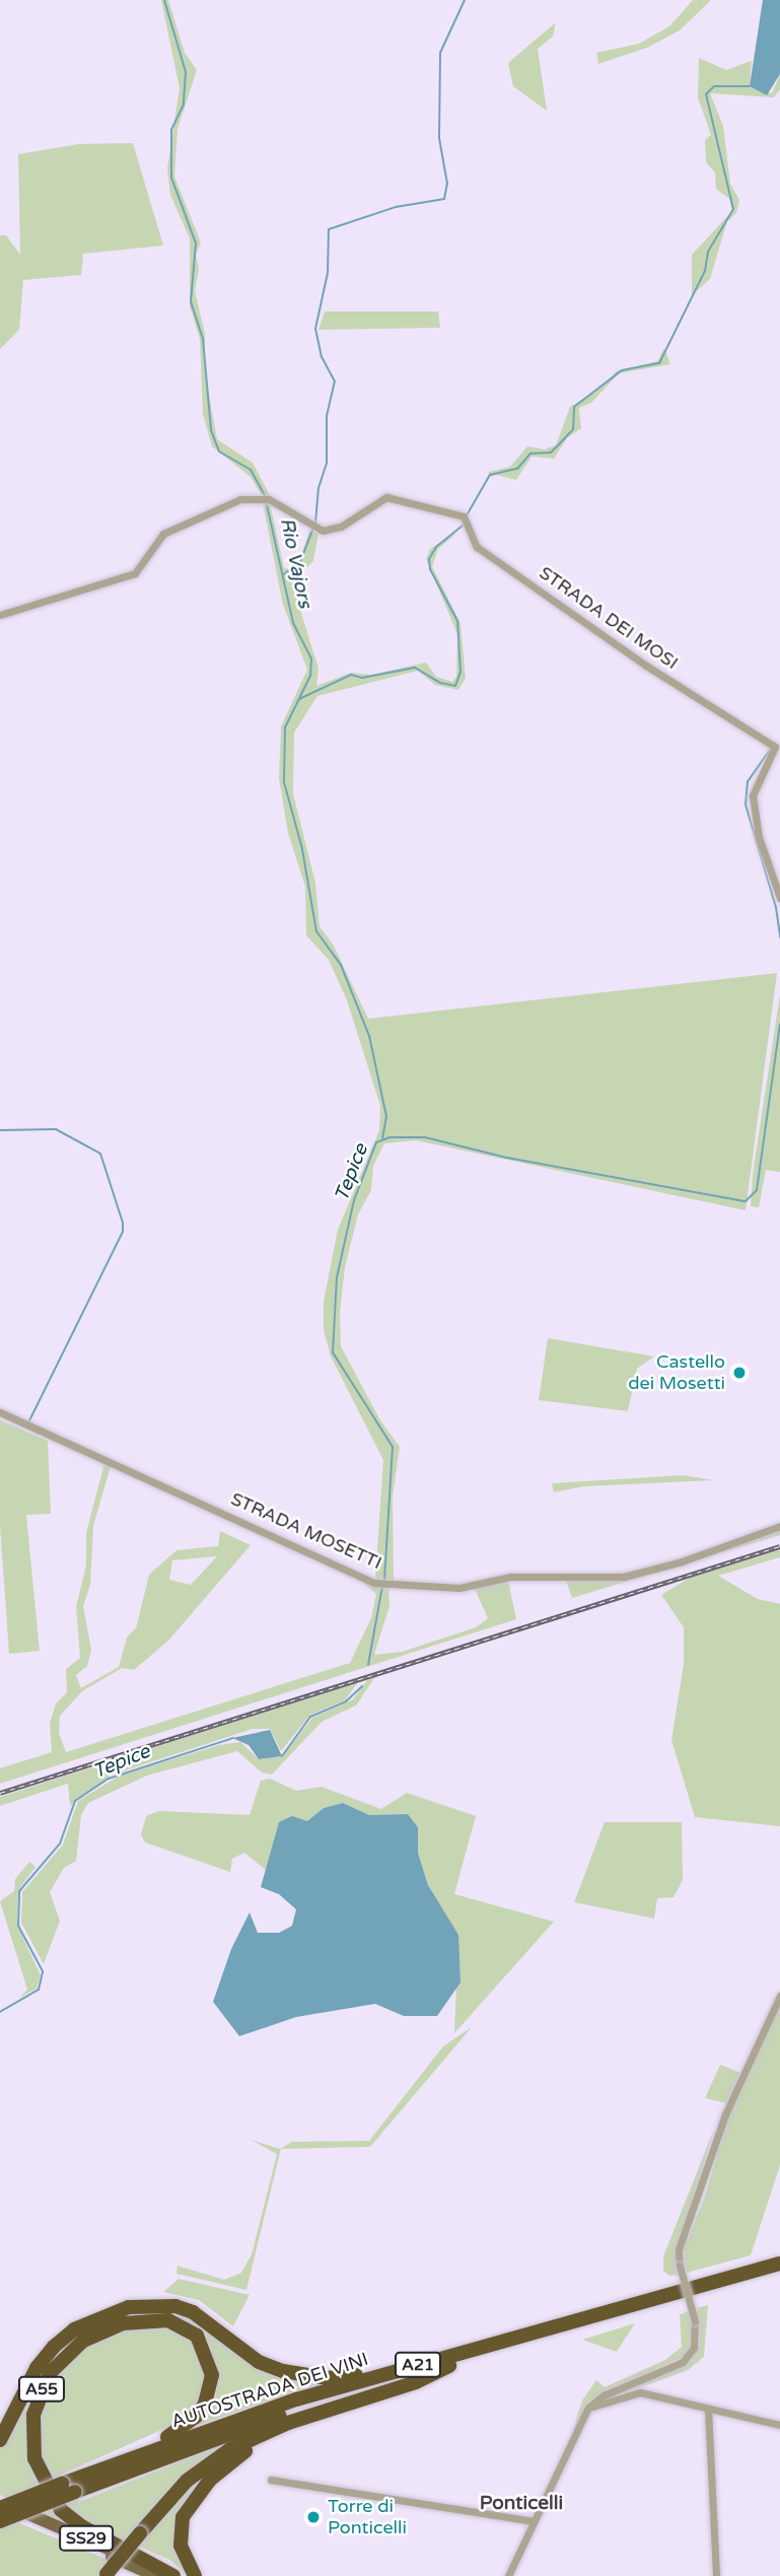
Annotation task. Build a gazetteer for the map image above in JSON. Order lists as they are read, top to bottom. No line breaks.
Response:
{"streets":{"highway":["A21","A55","AUTOSTRADA DEI VINI"],"main road":["SS29"],"street":["STRADA DEI MOSI","STRADA MOSETTI"]},"crossings":[["A55","AUTOSTRADA DEI VINI"],["A55","SS29"]],"districts":["Ponticelli"],"water":["Rio Vajors","Tepice"],"places":["Castello dei Mosetti","Torre di Ponticelli"]}
